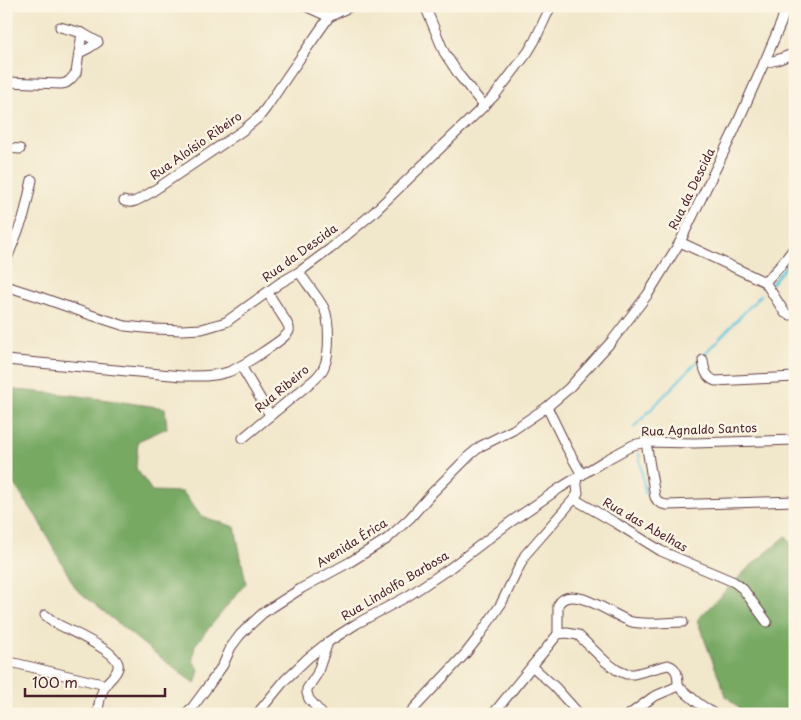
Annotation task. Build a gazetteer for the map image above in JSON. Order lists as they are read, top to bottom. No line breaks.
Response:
{"streets":{"street":["Rua Aloísio Ribeiro","Rua da Descida","Rua Ribeiro","Rua Agnaldo Santos","Rua das Abelhas","Avenida Érica","Rua Lindolfo Barbosa"]},"crossings":[["Rua da Descida","Rua Ribeiro"],["Rua da Descida","Avenida Érica"],["Rua Agnaldo Santos","Rua Lindolfo Barbosa"]],"scale_bar":"100 m"}
